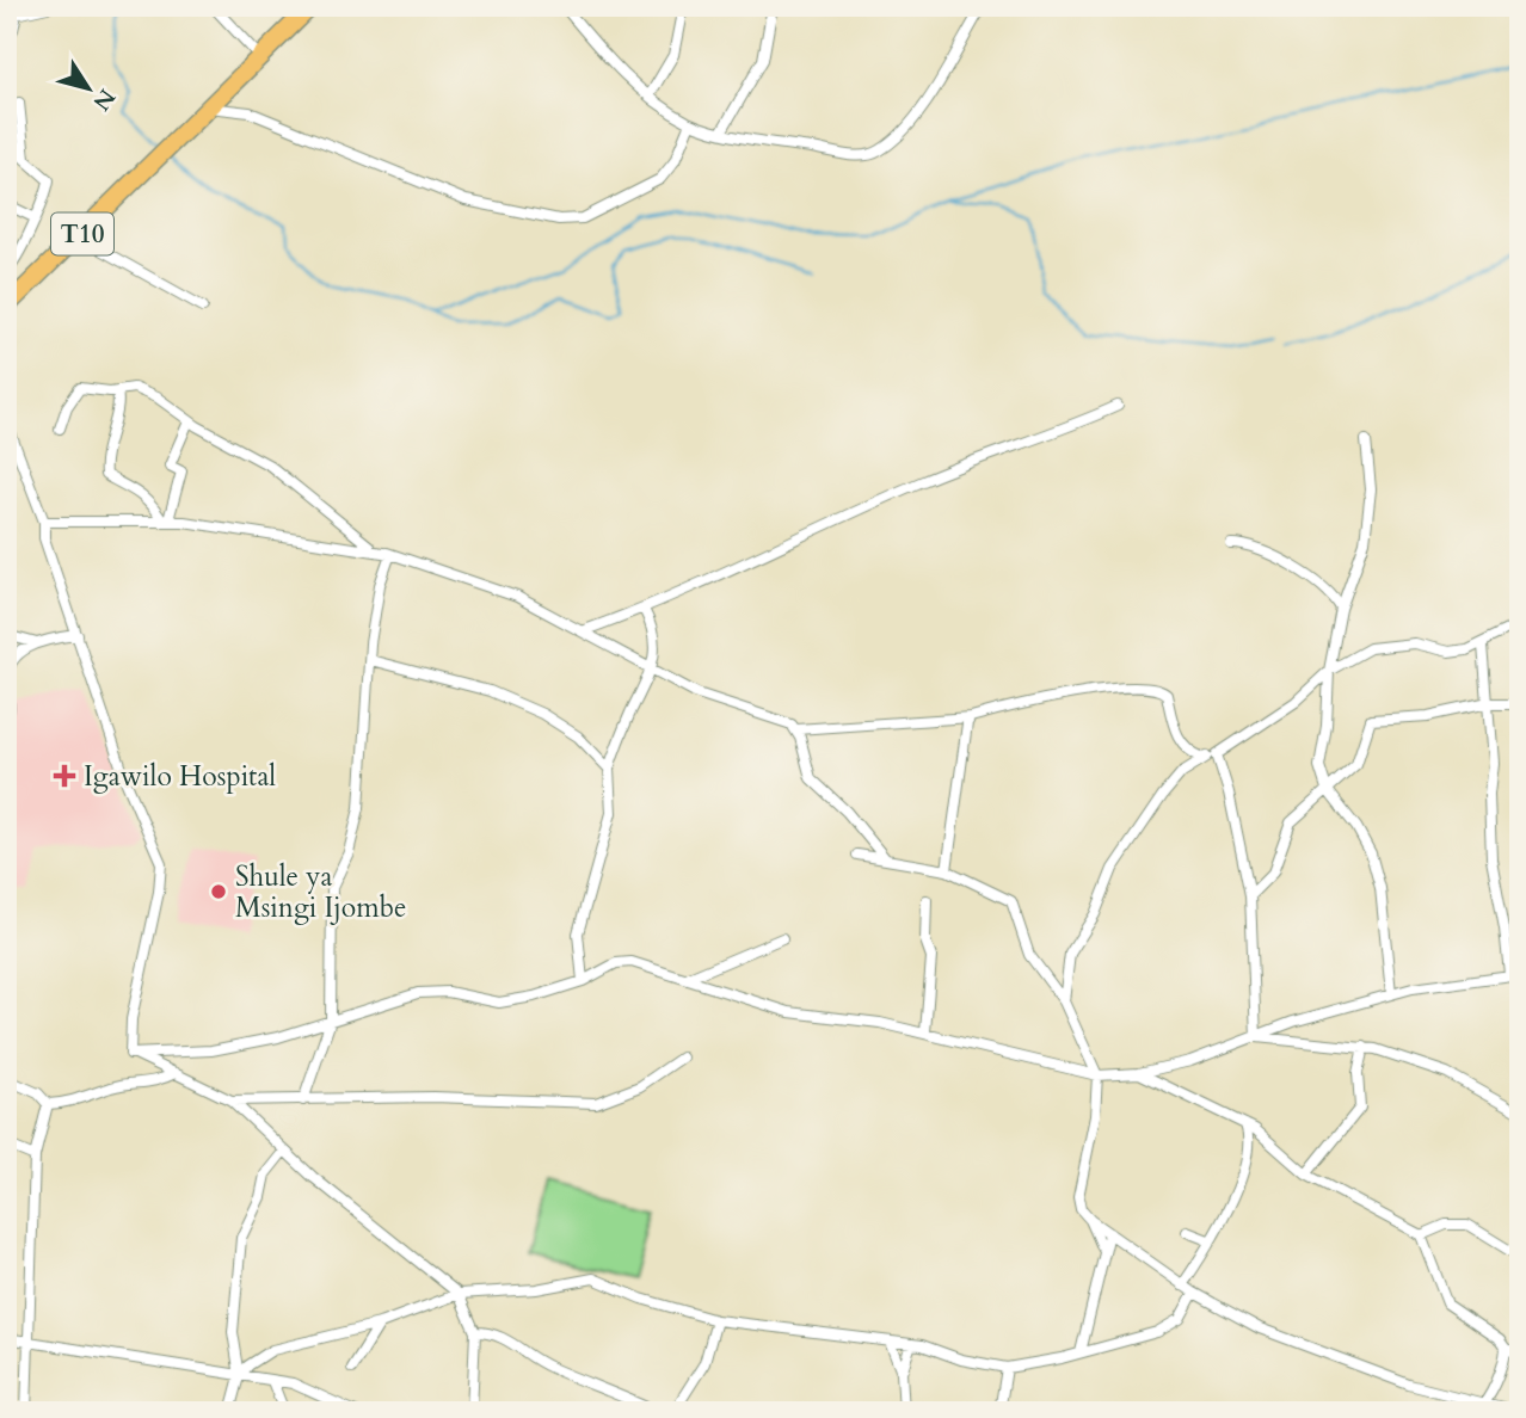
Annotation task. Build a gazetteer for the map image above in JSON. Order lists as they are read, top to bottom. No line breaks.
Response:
{"streets":{"highway":["T10"]},"places":{"health":["Igawilo Hospital"],"other":["Shule ya Msingi Ijombe"]},"north":"bottom right"}
